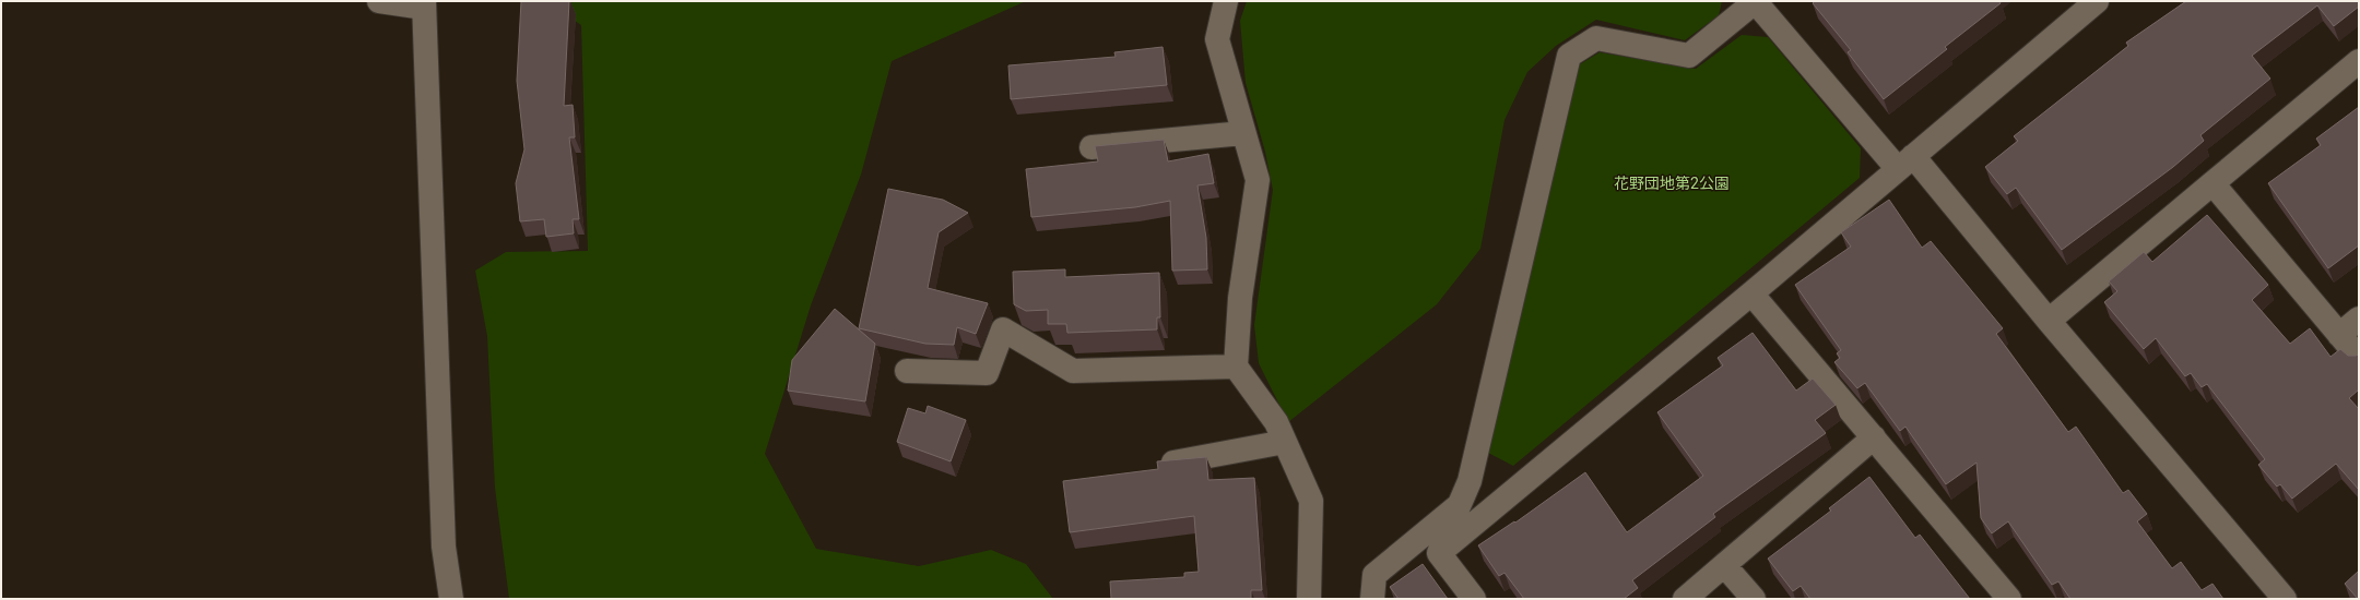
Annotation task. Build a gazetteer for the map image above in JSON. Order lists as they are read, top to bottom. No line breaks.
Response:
{"parks":["花野団地第2公園"]}
